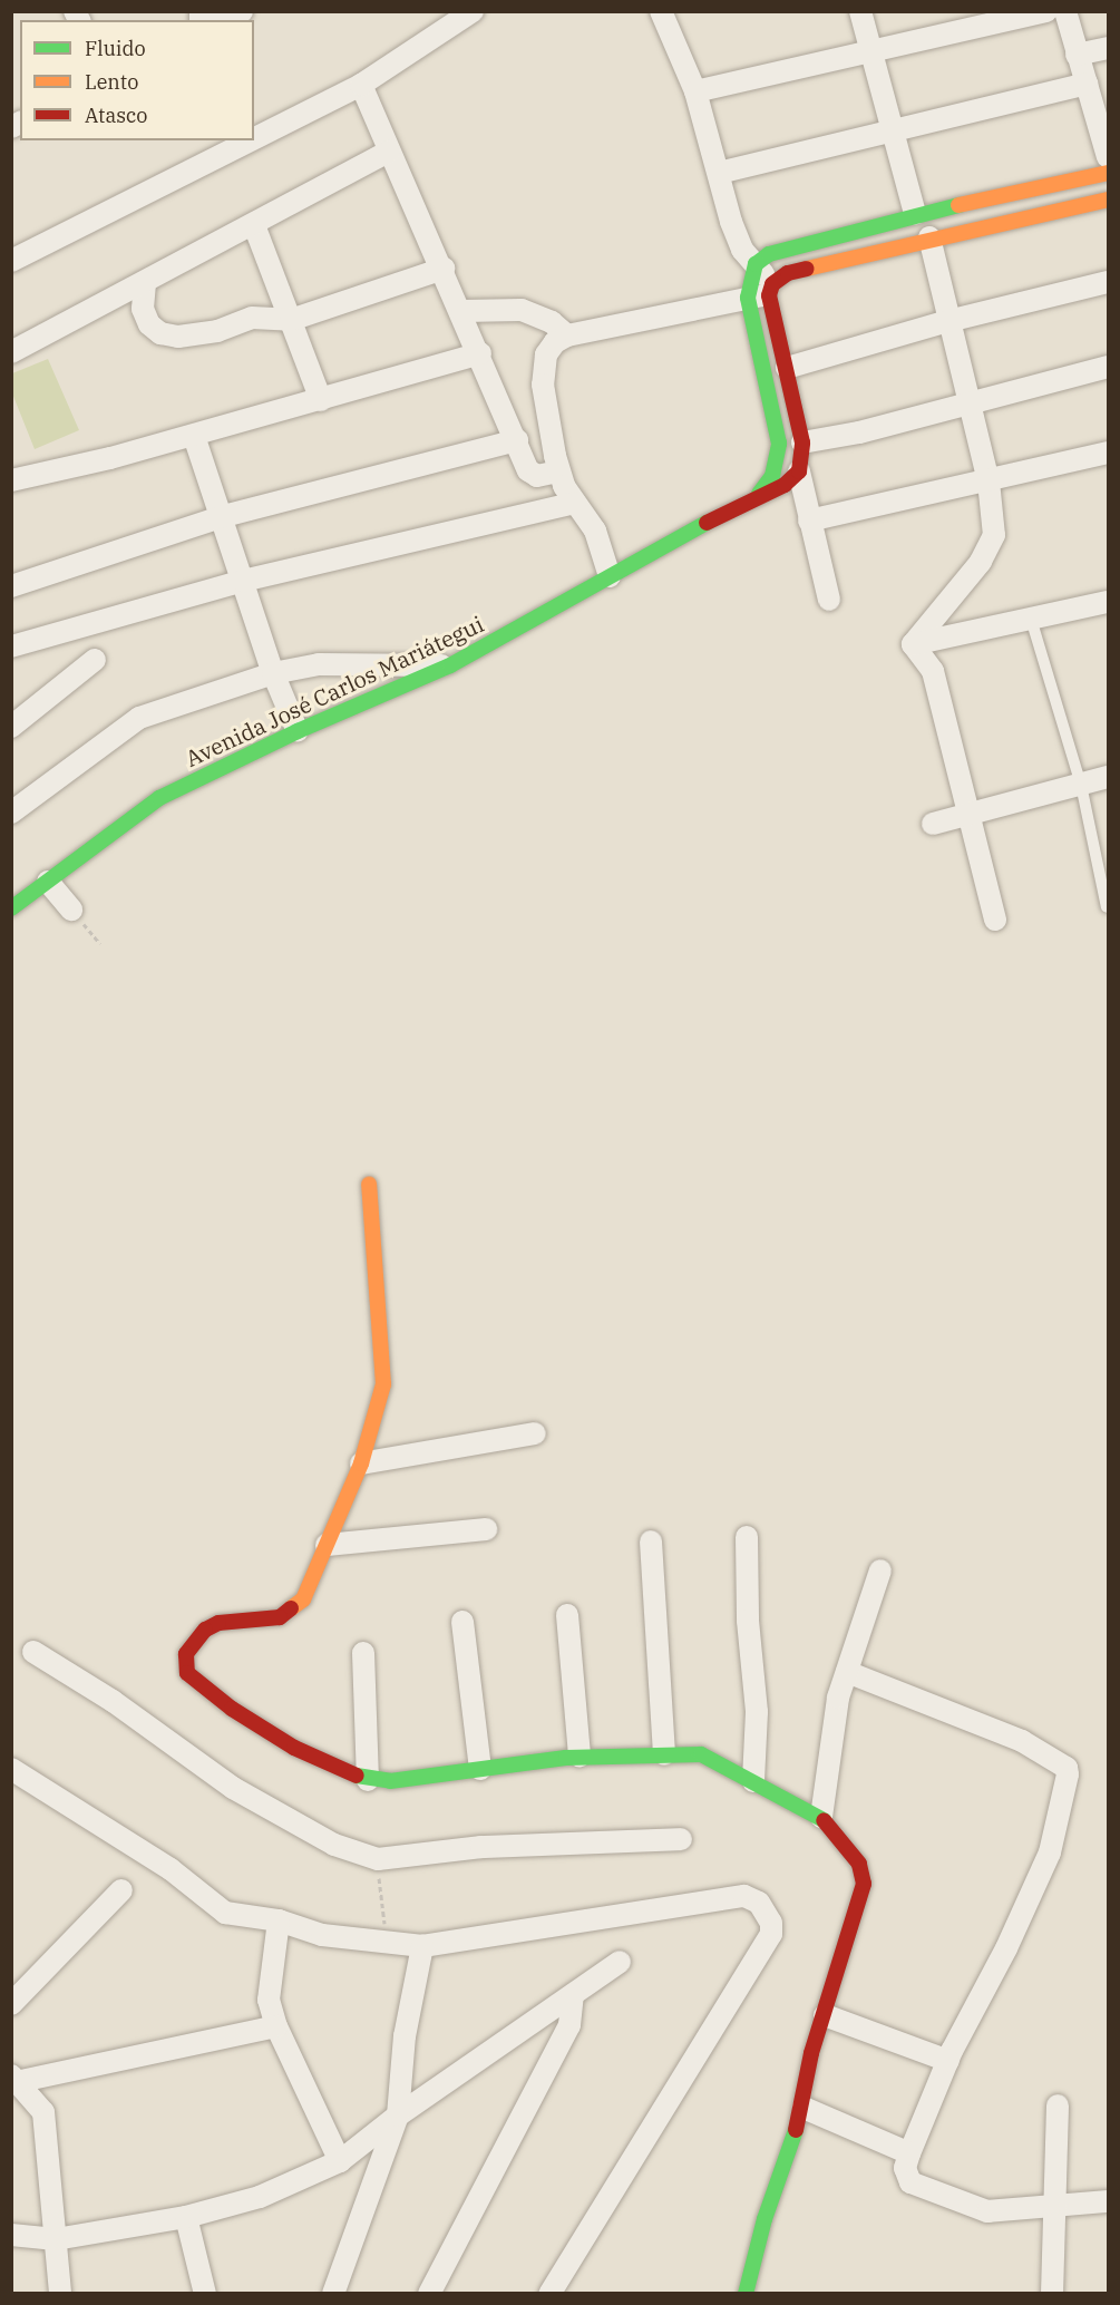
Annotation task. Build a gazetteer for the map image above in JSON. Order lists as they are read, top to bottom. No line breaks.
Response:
{"streets":{"street":["Avenida José Carlos Mariátegui"]},"legend":["Fluido","Lento","Atasco"]}
